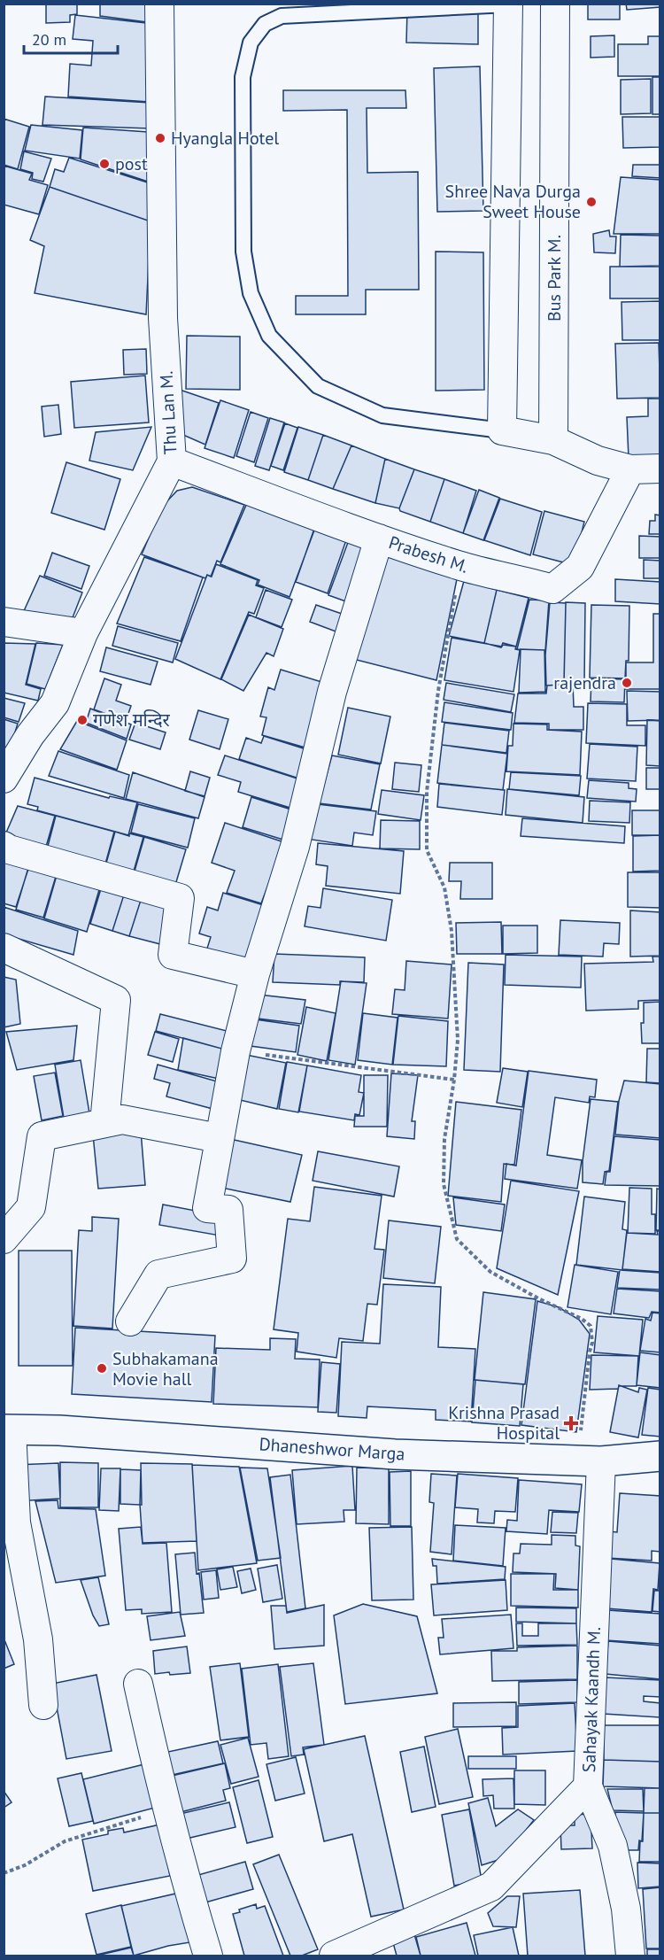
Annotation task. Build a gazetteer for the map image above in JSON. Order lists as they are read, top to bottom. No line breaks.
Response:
{"streets":{"main road":["Dhaneshwor Marga"],"street":["Bus Park M.","Thu Lan M.","Prabesh M.","Sahayak Kaandh M."]},"crossings":[["Thu Lan M.","Prabesh M."],["Dhaneshwor Marga","Sahayak Kaandh M."]],"places":{"other":["Hyangla Hotel","post","Shree Nava Durga Sweet House","rajendra","गणेश मन्दिर","Subhakamana Movie hall"],"health":["Krishna Prasad Hospital"]},"scale_bar":"20 m"}
